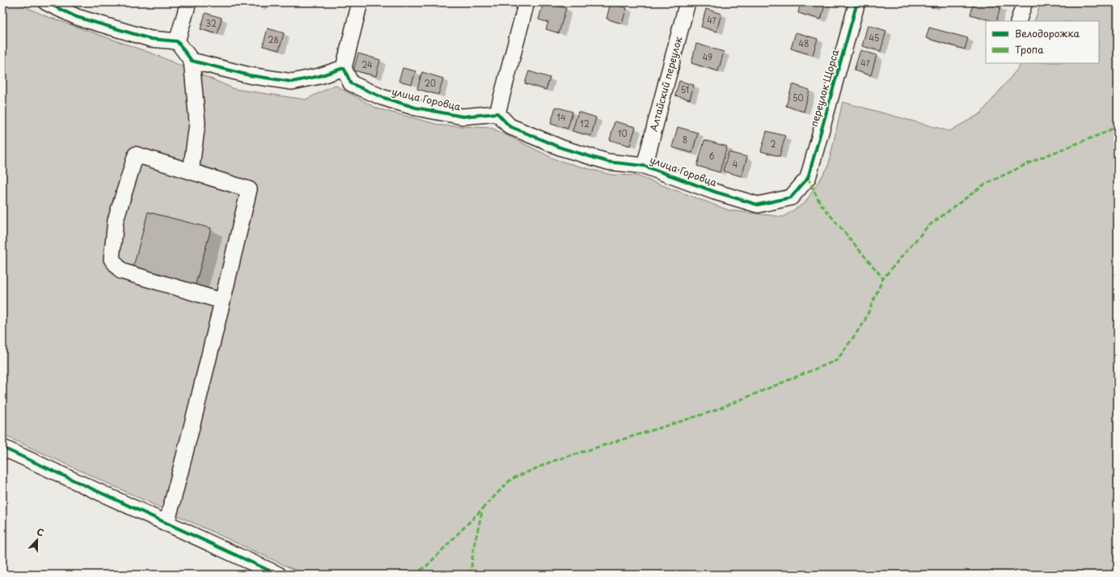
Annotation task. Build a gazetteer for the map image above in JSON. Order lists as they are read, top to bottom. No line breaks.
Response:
{"streets":{"street":["Алтайский переулок","переулок Щорса","улица Горовца"]},"crossings":[["Алтайский переулок","улица Горовца"],["переулок Щорса","улица Горовца"]],"house_numbers":["47","32","45","28","48","49","47","24","20","51","50","14","12","10","8","2","6","4"],"legend":["Велодорожка","Тропа"],"north":"top"}
